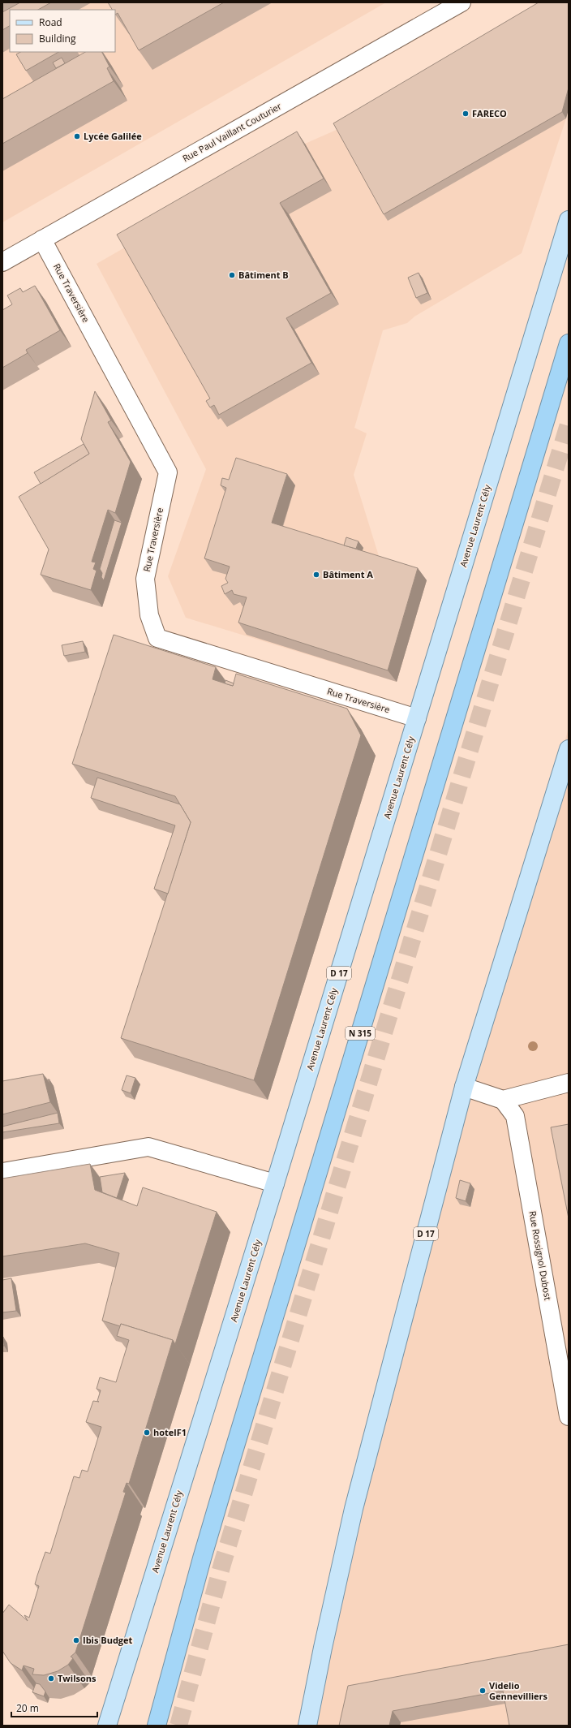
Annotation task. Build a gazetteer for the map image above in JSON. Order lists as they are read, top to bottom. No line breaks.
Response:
{"streets":{"highway":["N 315"],"main road":["Avenue Laurent Cély","D 17"],"street":["Rue Paul Vaillant Couturier","Rue Traversière","Rue Rossignol Dubost"]},"crossings":[["Rue Paul Vaillant Couturier","Rue Traversière"],["Rue Traversière","Avenue Laurent Cély"]],"places":["FARECO","Lycée Galilée","Bâtiment B","Bâtiment A","hotelF1","Ibis Budget","Twilsons","Videlio Gennevilliers"],"legend":["Road","Building"],"scale_bar":"20 m"}
